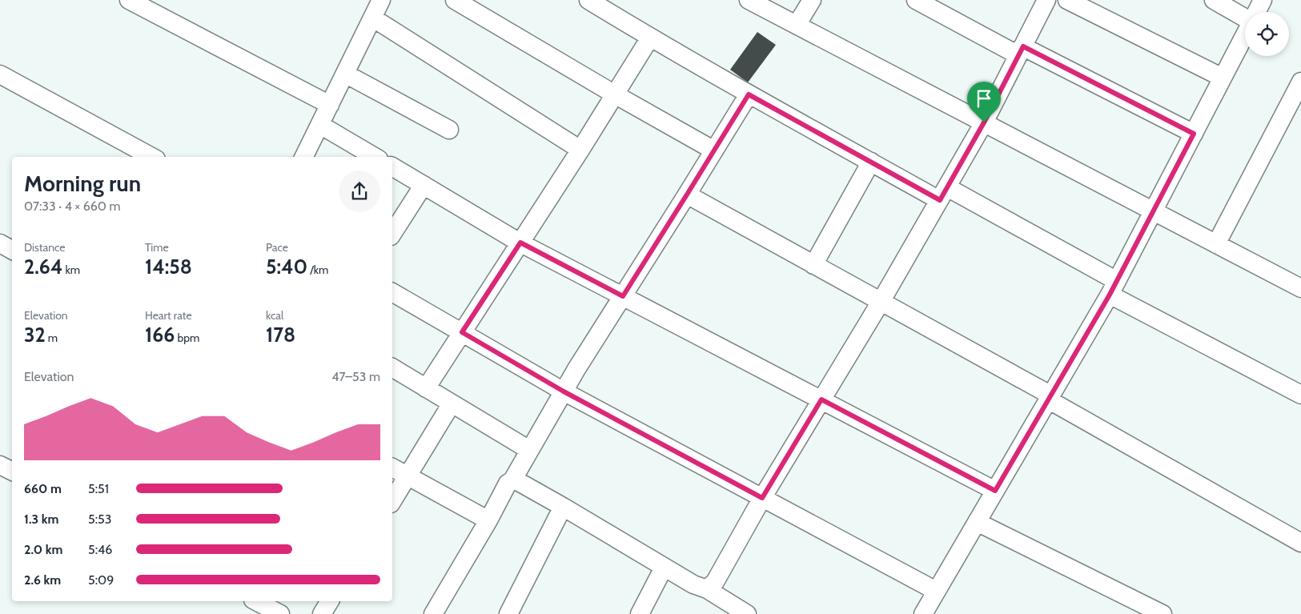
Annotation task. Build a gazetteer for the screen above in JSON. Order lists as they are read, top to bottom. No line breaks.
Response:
{"page":{"heading":["Morning run","07:33 · 4 × 660 m"],"stats":[["Distance","2.64 km"],["Time","14:58"],["Pace","5:40 /km"],["Elevation","32 m"],["Heart rate","166 bpm"],["kcal","178"]],"chart":["Elevation","47–53 m"],"list":[{"name":"660 m","note":"5:51"},{"name":"1.3 km","note":"5:53"},{"name":"2.0 km","note":"5:46"},{"name":"2.6 km","note":"5:09"}]}}
